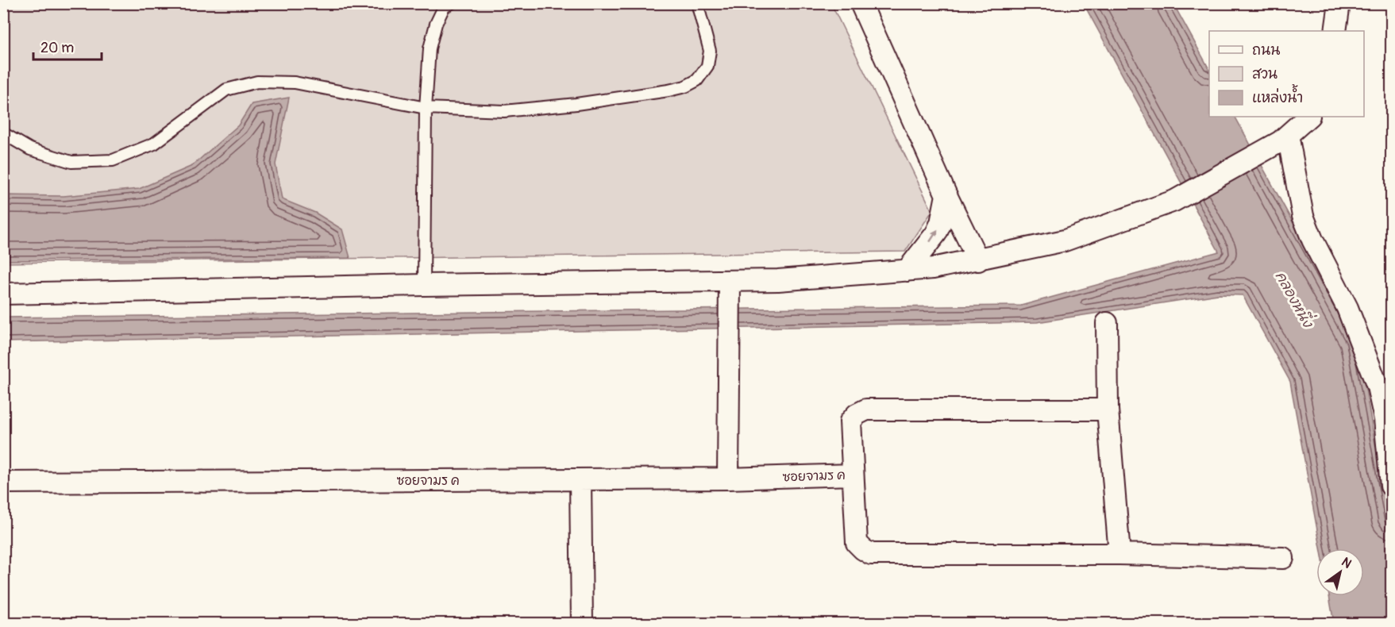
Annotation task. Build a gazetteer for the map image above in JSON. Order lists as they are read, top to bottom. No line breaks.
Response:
{"streets":{"street":["ซอยจามร ค"]},"water":["คลองหนึ่ง"],"legend":["ถนน","สวน","แหล่งน้ำ"],"scale_bar":"20 m","north":"top right"}
